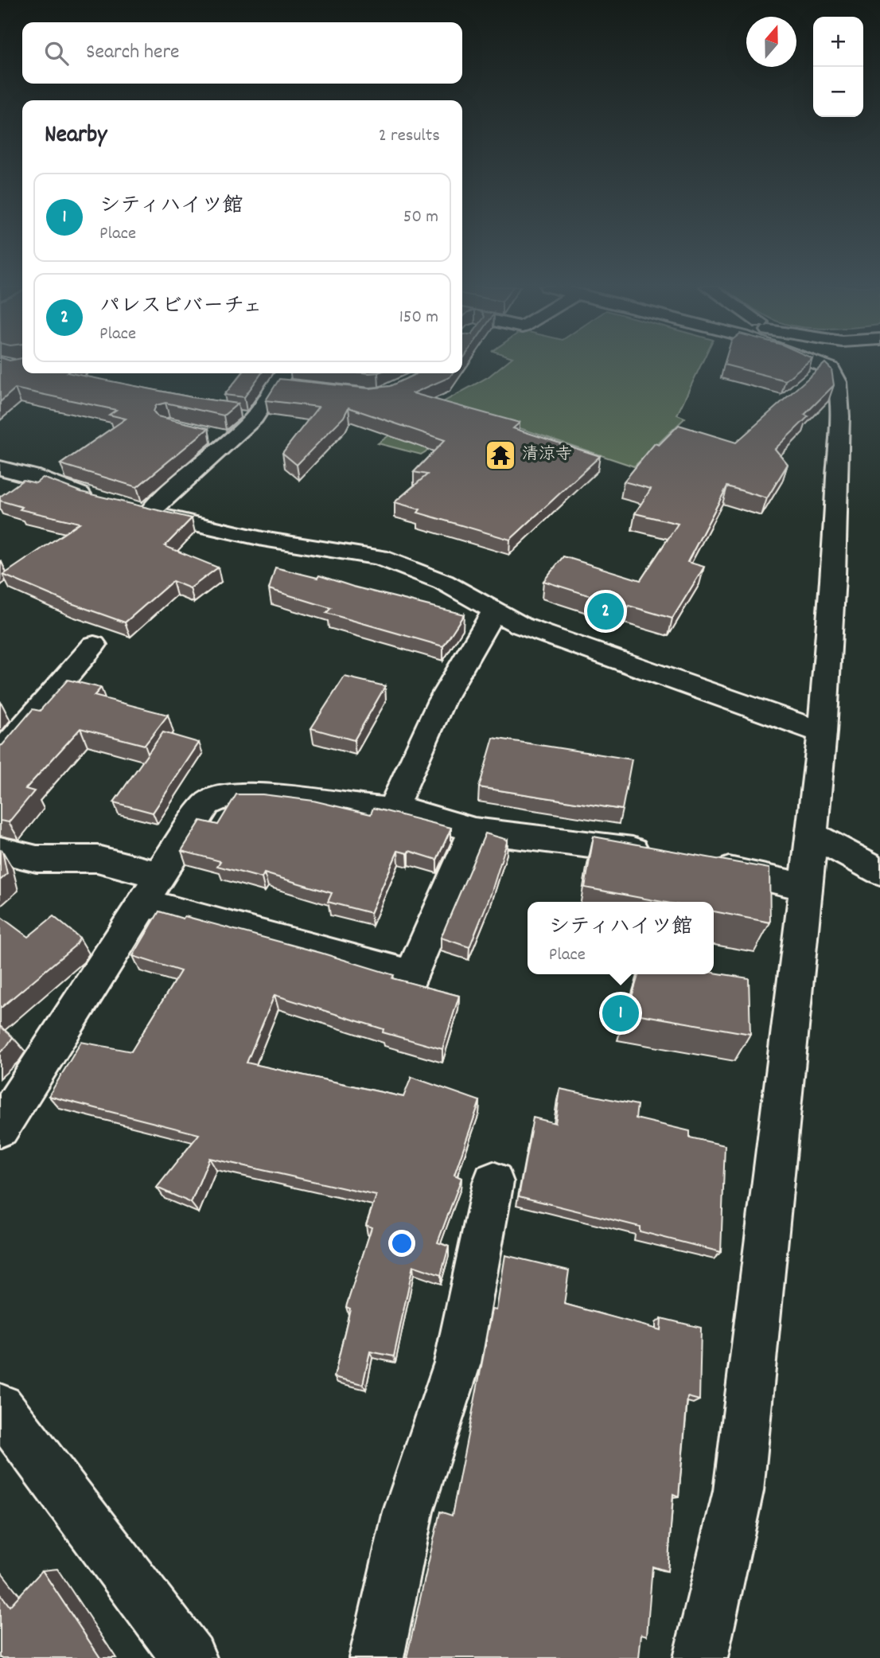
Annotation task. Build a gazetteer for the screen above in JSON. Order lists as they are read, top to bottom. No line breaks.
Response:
{"places":{"temple":["清涼寺"]},"north":"top","page":{"map_buttons":["+","−"],"search":"Search here","heading":["Nearby","2 results"],"list":[{"mark":"1","name":"シティハイツ館","note":"Place","value":"50 m"},{"mark":"2","name":"パレスビバーチェ","note":"Place","value":"150 m"}],"pins":["2","1"],"popup":["シティハイツ館","Place"]}}
